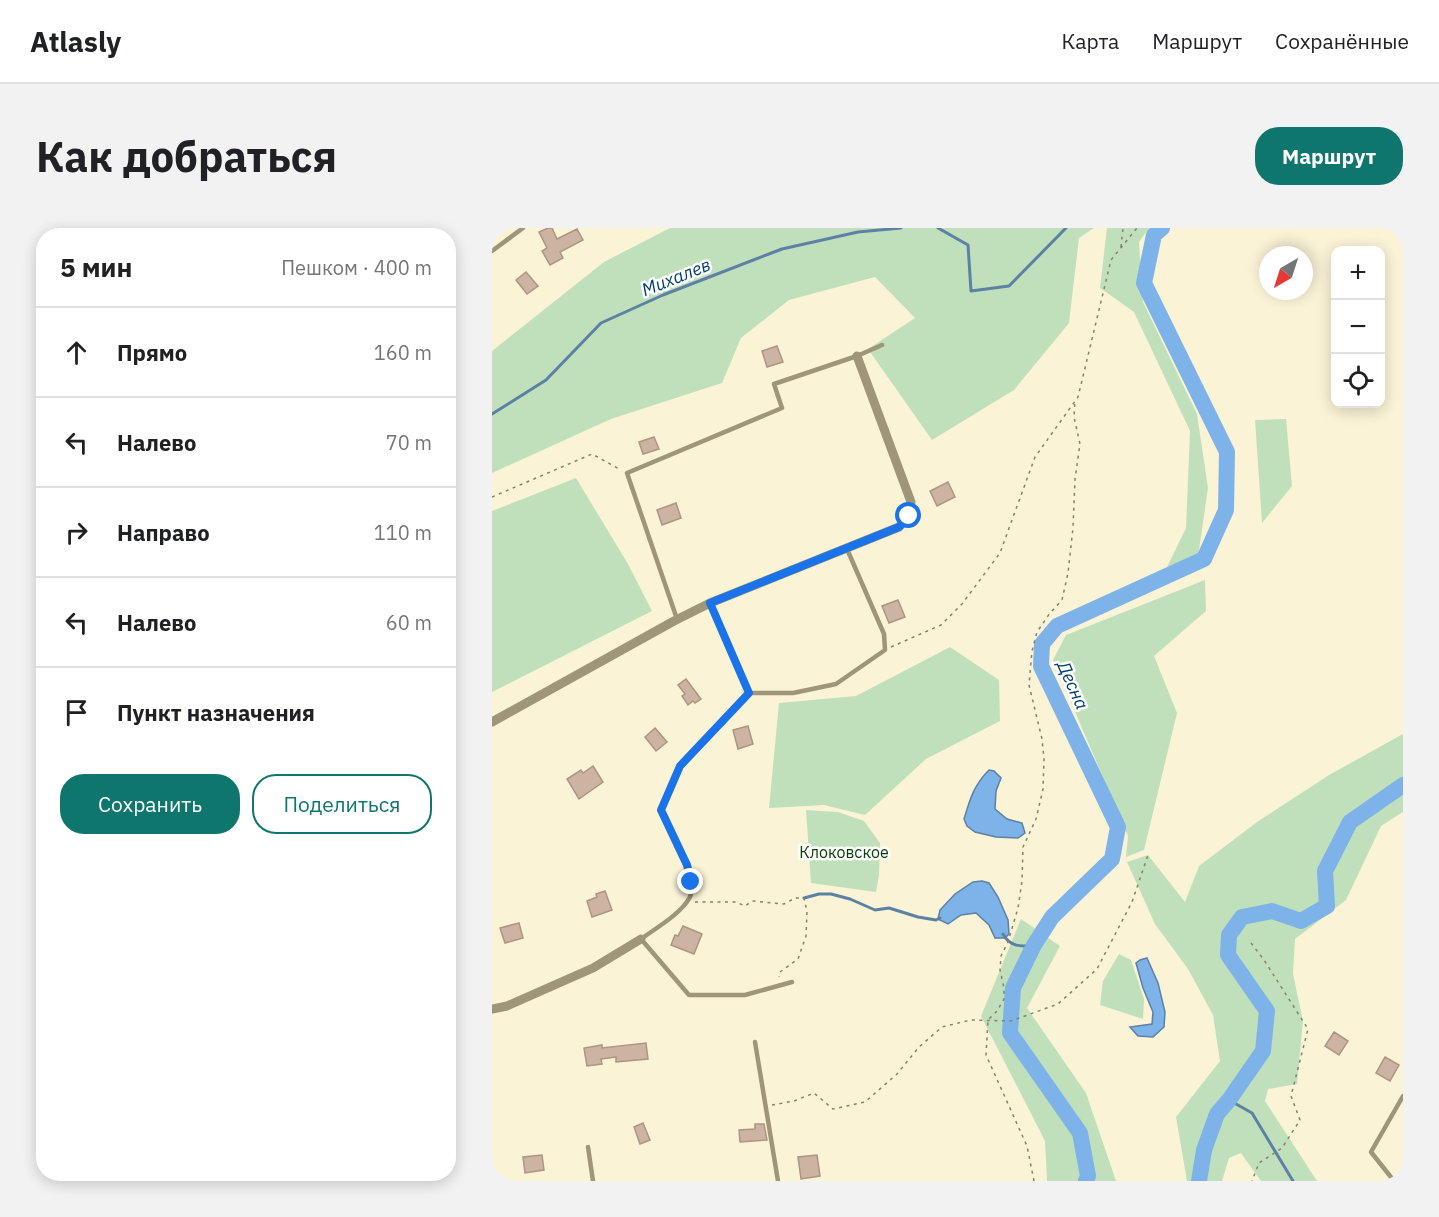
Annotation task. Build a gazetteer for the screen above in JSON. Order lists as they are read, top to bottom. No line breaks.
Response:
{"water":["Михалев","Десна"],"parks":["Клоковское"],"north":"bottom left","page":{"header":"Atlasly","nav":["Карта","Маршрут","Сохранённые"],"buttons":["Маршрут",["Сохранить","Поделиться"]],"title":"Как добраться","heading":["5 мин","Пешком · 400 m"],"map_buttons":["+","−"],"list":[["Прямо","160 m"],["Налево","70 m"],["Направо","110 m"],["Налево","60 m"],"Пункт назначения"]}}
